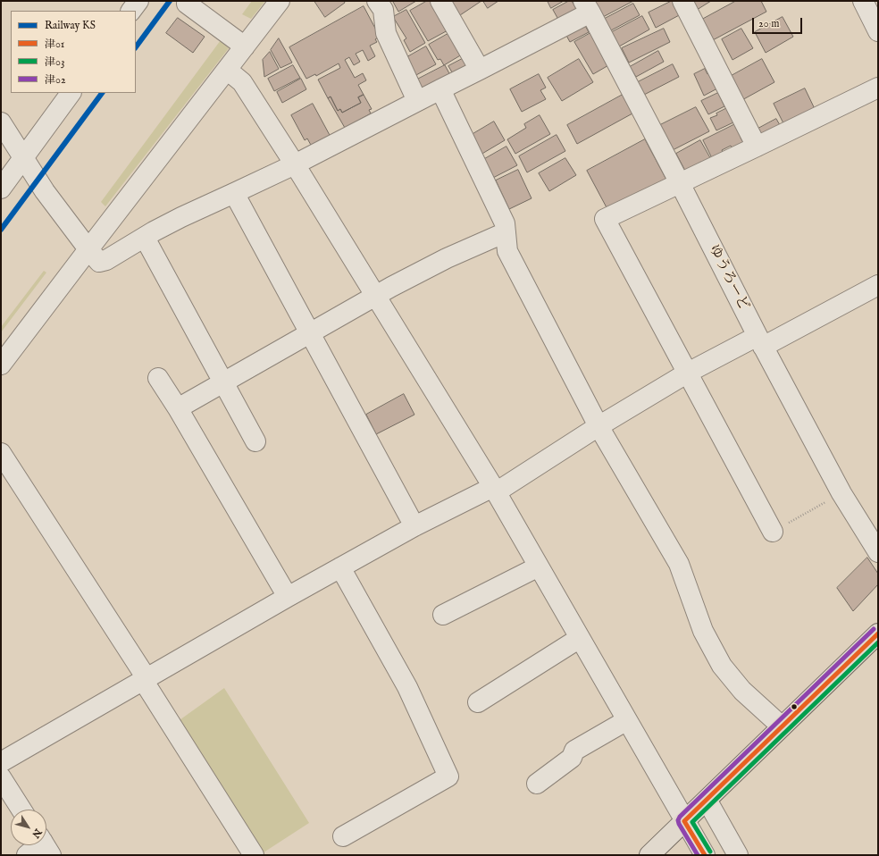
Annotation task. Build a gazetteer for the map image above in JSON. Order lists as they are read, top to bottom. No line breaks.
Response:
{"streets":{"street":["ゆうろーど"]},"lines":["rail line KS","transit line 津02","transit line 津01","transit line 津03"],"legend":["Railway KS","津01","津03","津02"],"scale_bar":"20 m","north":"bottom right"}
